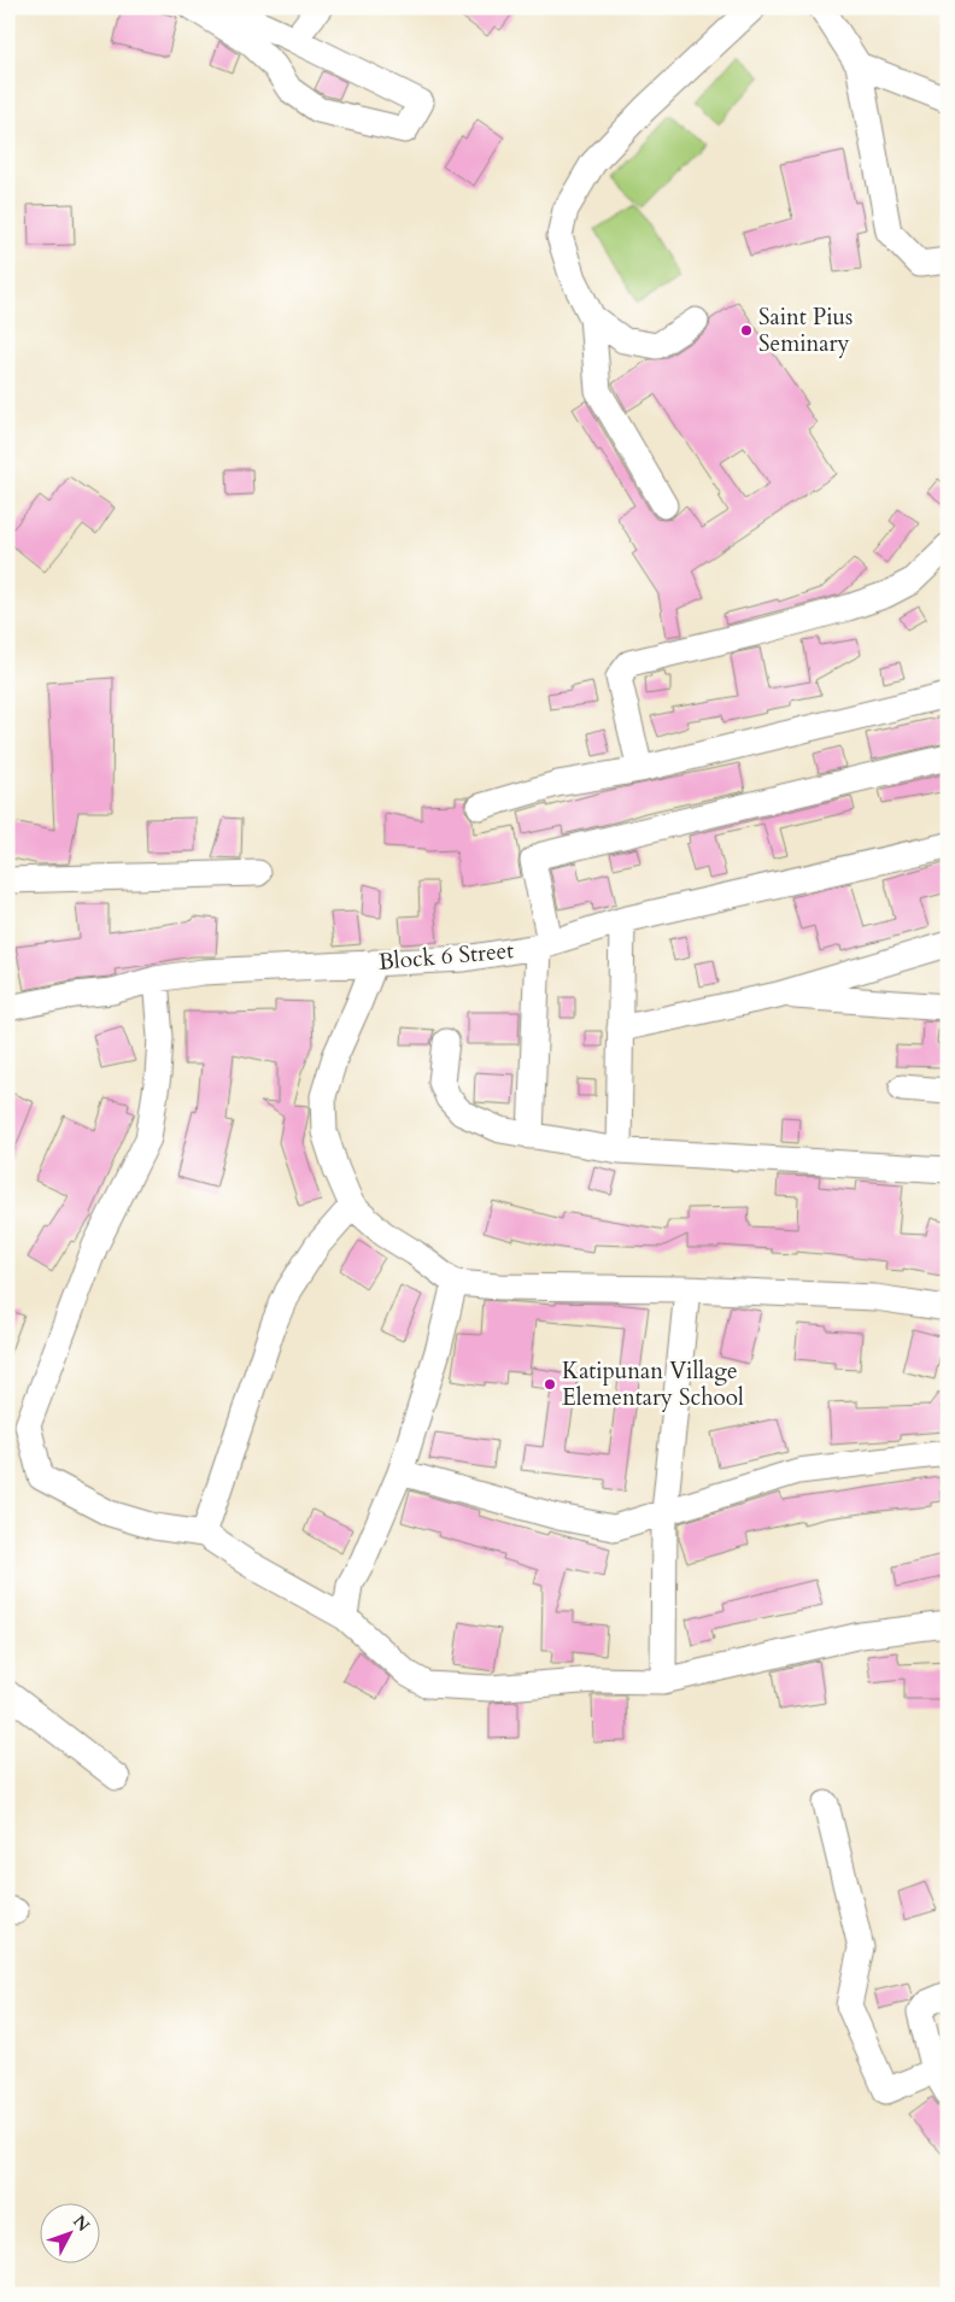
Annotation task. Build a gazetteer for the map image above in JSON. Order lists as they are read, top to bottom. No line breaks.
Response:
{"streets":{"street":["Block 6 Street"]},"places":["Saint Pius Seminary","Katipunan Village Elementary School"],"north":"top right"}
